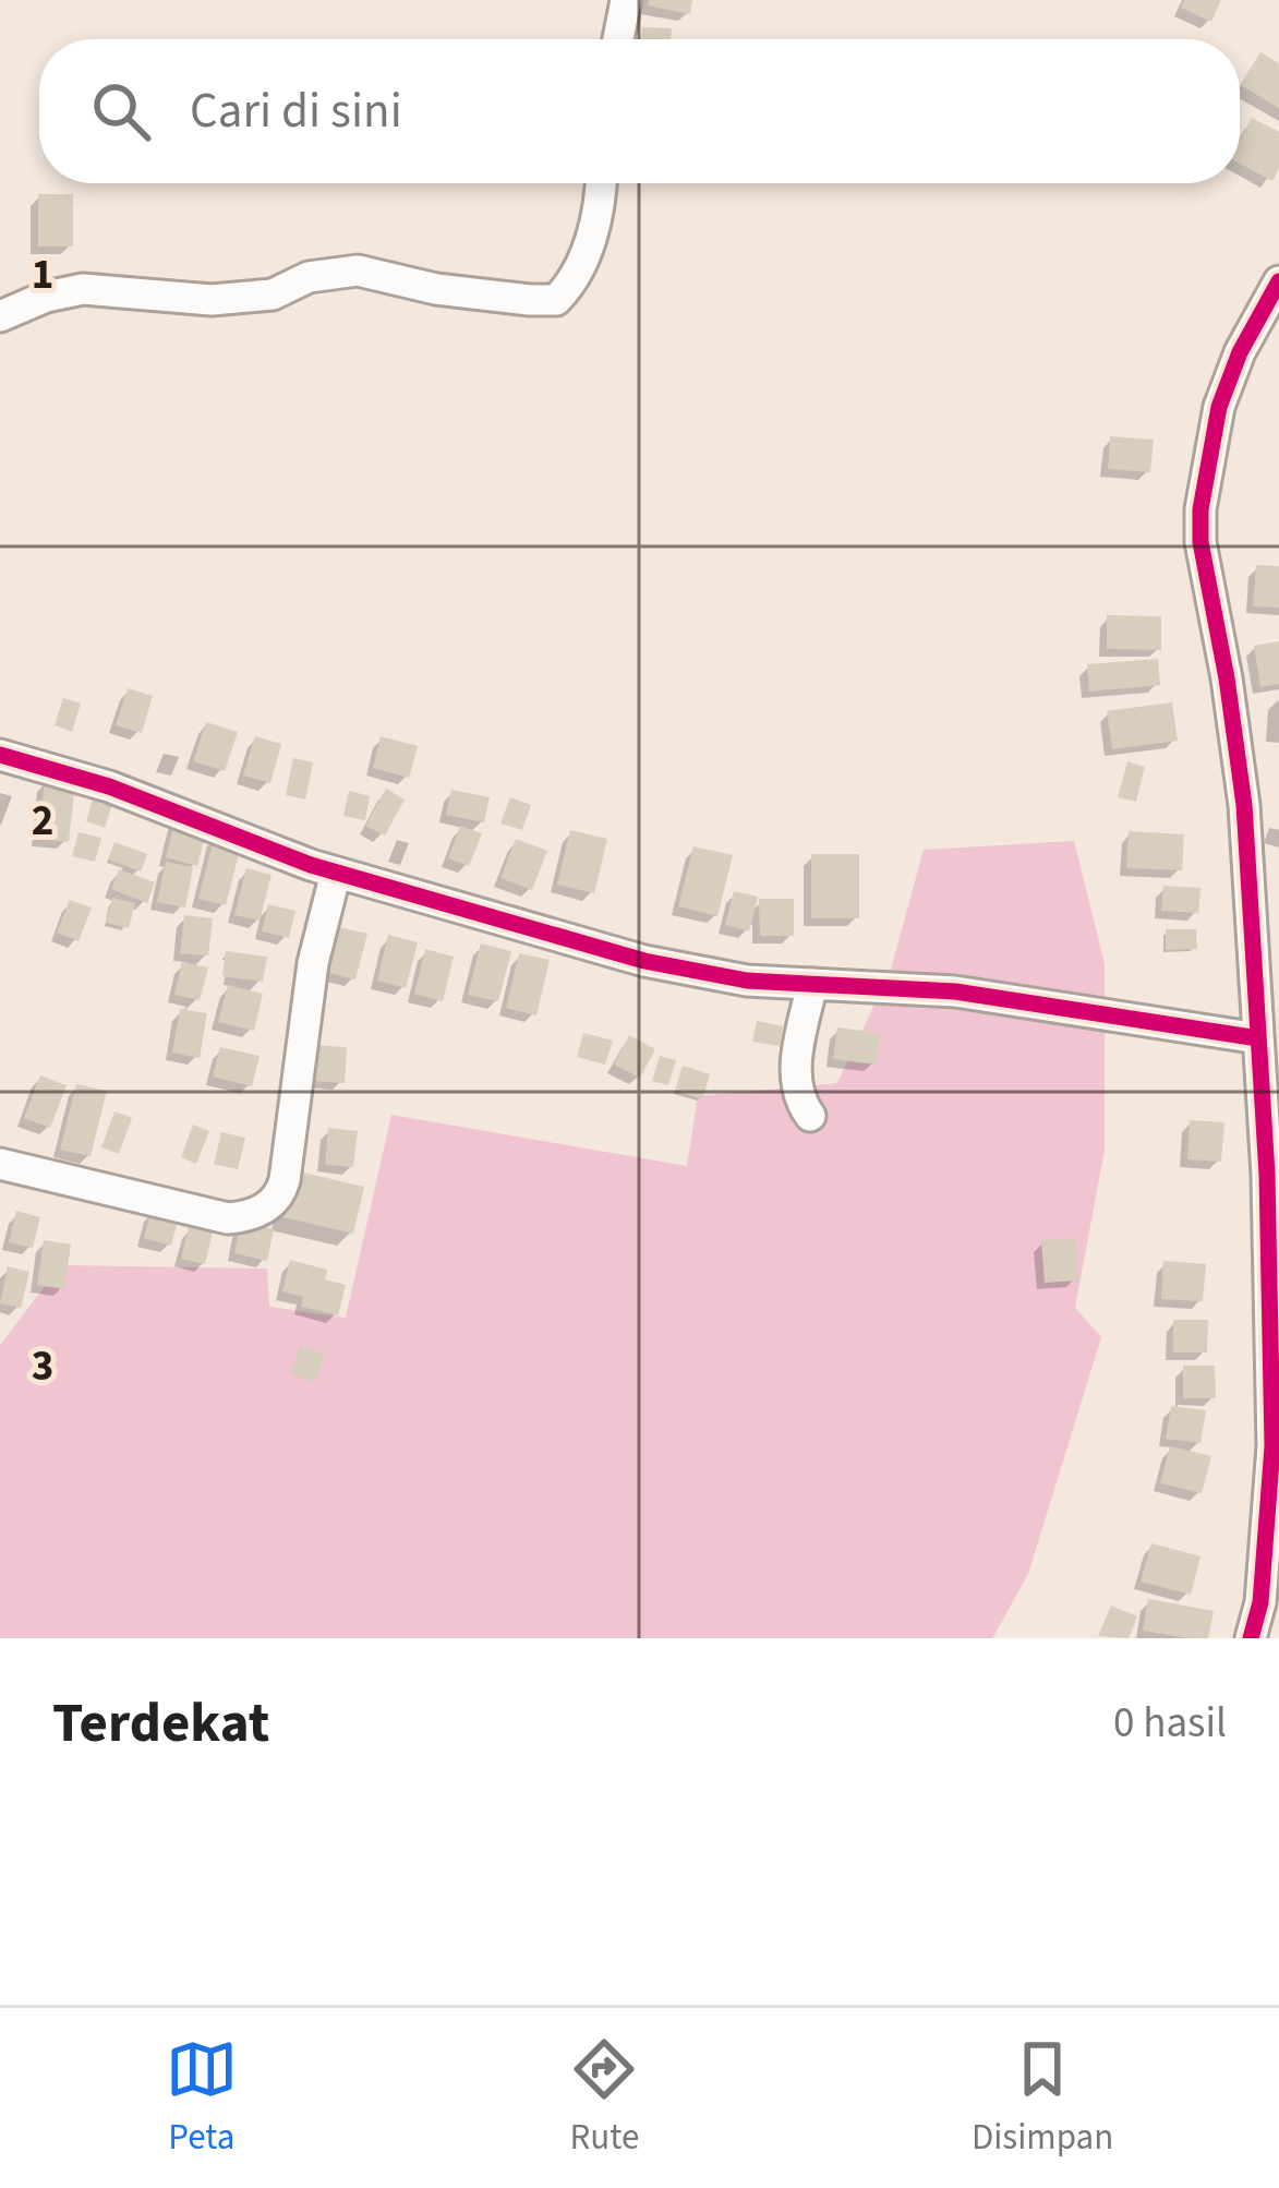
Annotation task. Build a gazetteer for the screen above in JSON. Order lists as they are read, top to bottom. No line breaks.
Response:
{"page":{"search":"Cari di sini","heading":["Terdekat","0 hasil"],"nav":["Peta","Rute","Disimpan"]},"grid":{"rows":["1","2","3"]}}
